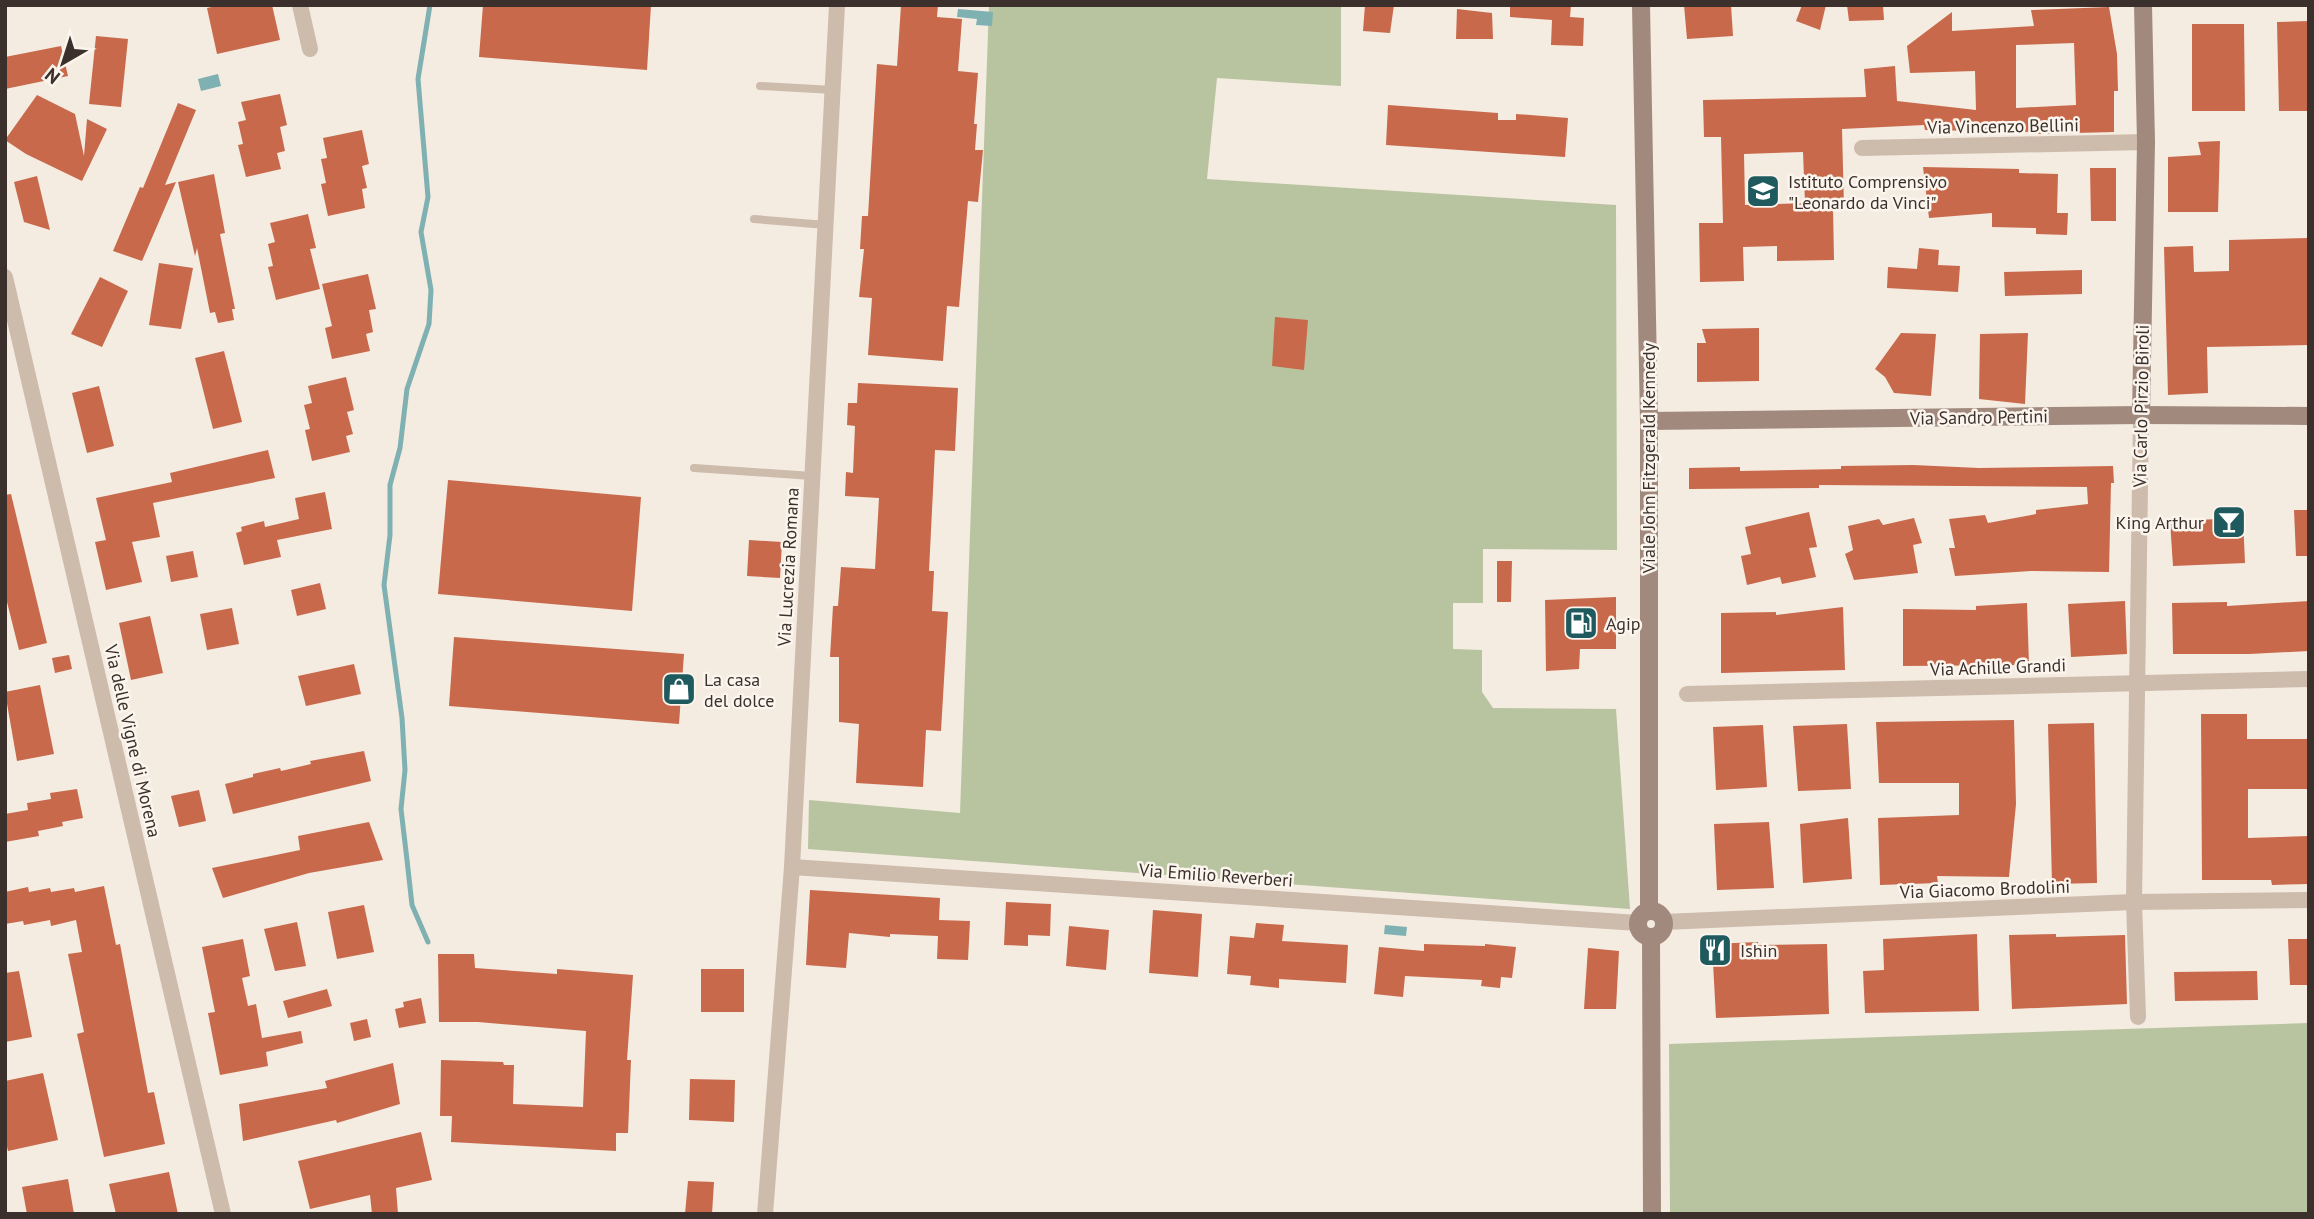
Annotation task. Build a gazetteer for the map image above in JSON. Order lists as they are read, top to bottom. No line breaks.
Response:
{"streets":{"street":["Via Vincenzo Bellini","Via Carlo Pirzio Biroli","Via Sandro Pertini","Viale John Fitzgerald Kennedy","Via Lucrezia Romana","Via Achille Grandi","Via delle Vigne di Morena","Via Emilio Reverberi","Via Giacomo Brodolini"]},"crossings":[["Via Vincenzo Bellini","Via Carlo Pirzio Biroli"],["Via Carlo Pirzio Biroli","Via Sandro Pertini"],["Via Carlo Pirzio Biroli","Via Achille Grandi"],["Via Carlo Pirzio Biroli","Via Giacomo Brodolini"],["Via Sandro Pertini","Viale John Fitzgerald Kennedy"],["Viale John Fitzgerald Kennedy","Via Emilio Reverberi"],["Viale John Fitzgerald Kennedy","Via Giacomo Brodolini"],["Via Lucrezia Romana","Via Emilio Reverberi"],["Via Emilio Reverberi","Via Giacomo Brodolini"]],"places":{"school or university":["Istituto Comprensivo \"Leonardo da Vinci\""],"bar":["King Arthur"],"fuel station":["Agip"],"shop":["La casa del dolce"],"restaurant":["Ishin"]},"north":"bottom left"}
